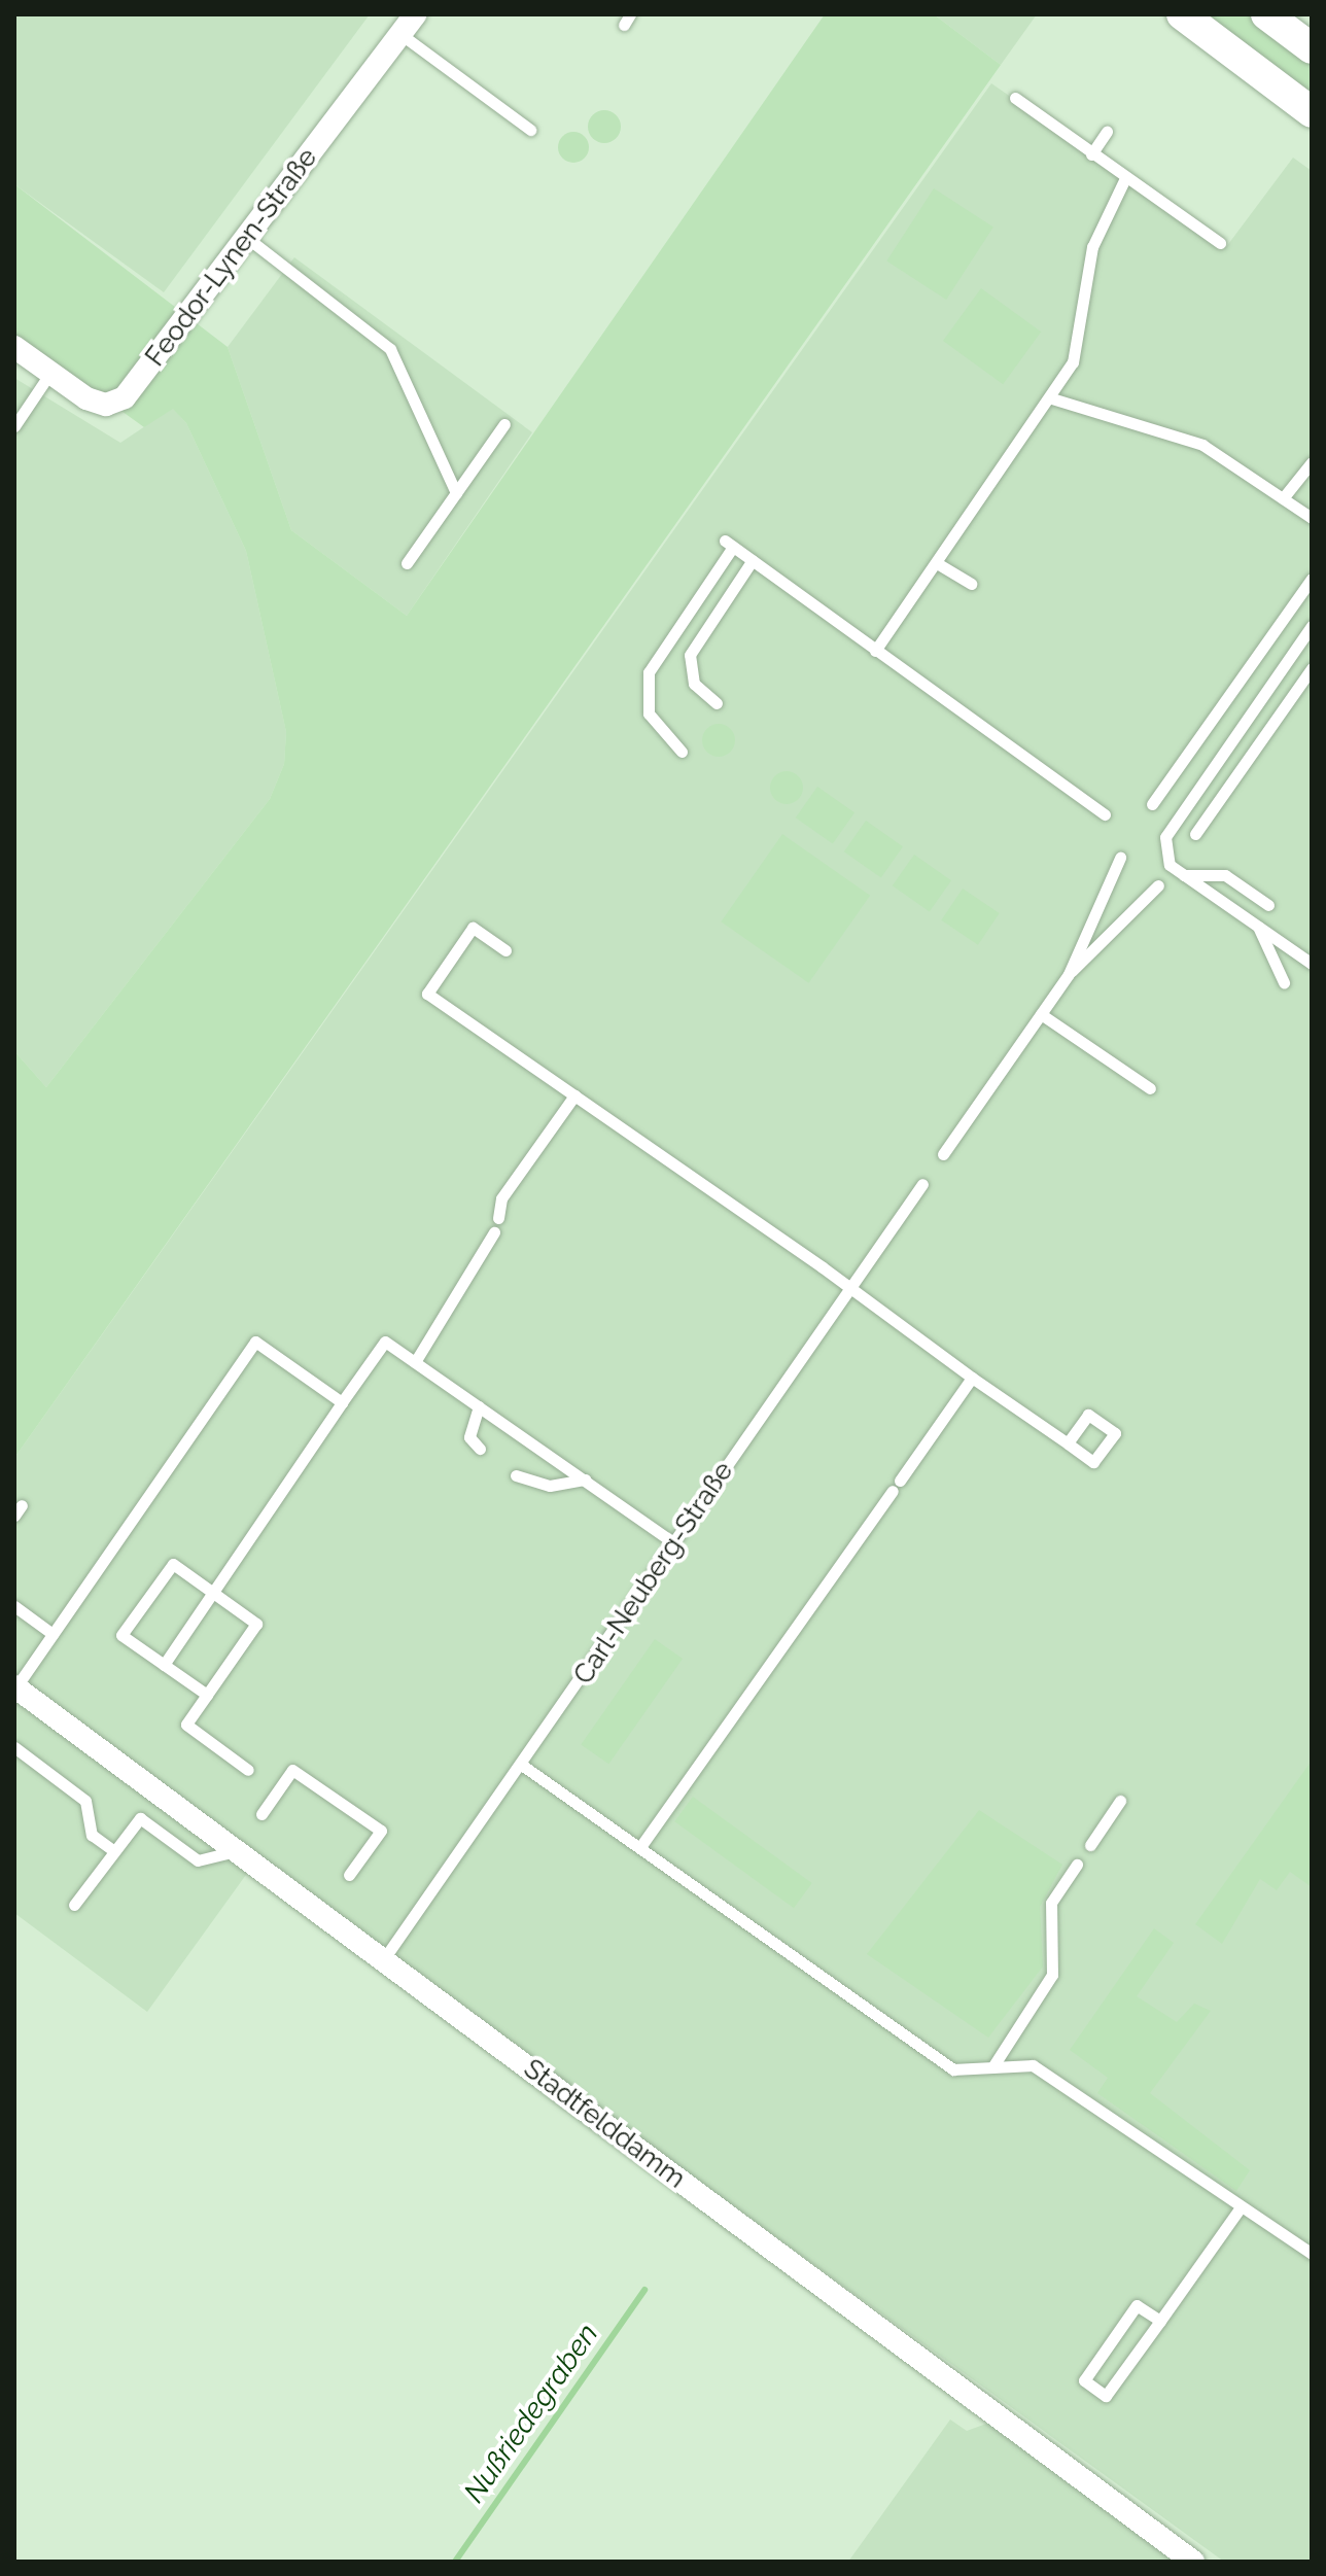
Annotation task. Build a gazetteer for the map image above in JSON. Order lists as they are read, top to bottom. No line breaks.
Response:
{"streets":{"street":["Feodor-Lynen-Straße","Stadtfelddamm"],"lane":["Carl-Neuberg-Straße"]},"crossings":[["Carl-Neuberg-Straße","Stadtfelddamm"]],"water":["Nußriedegraben"]}
